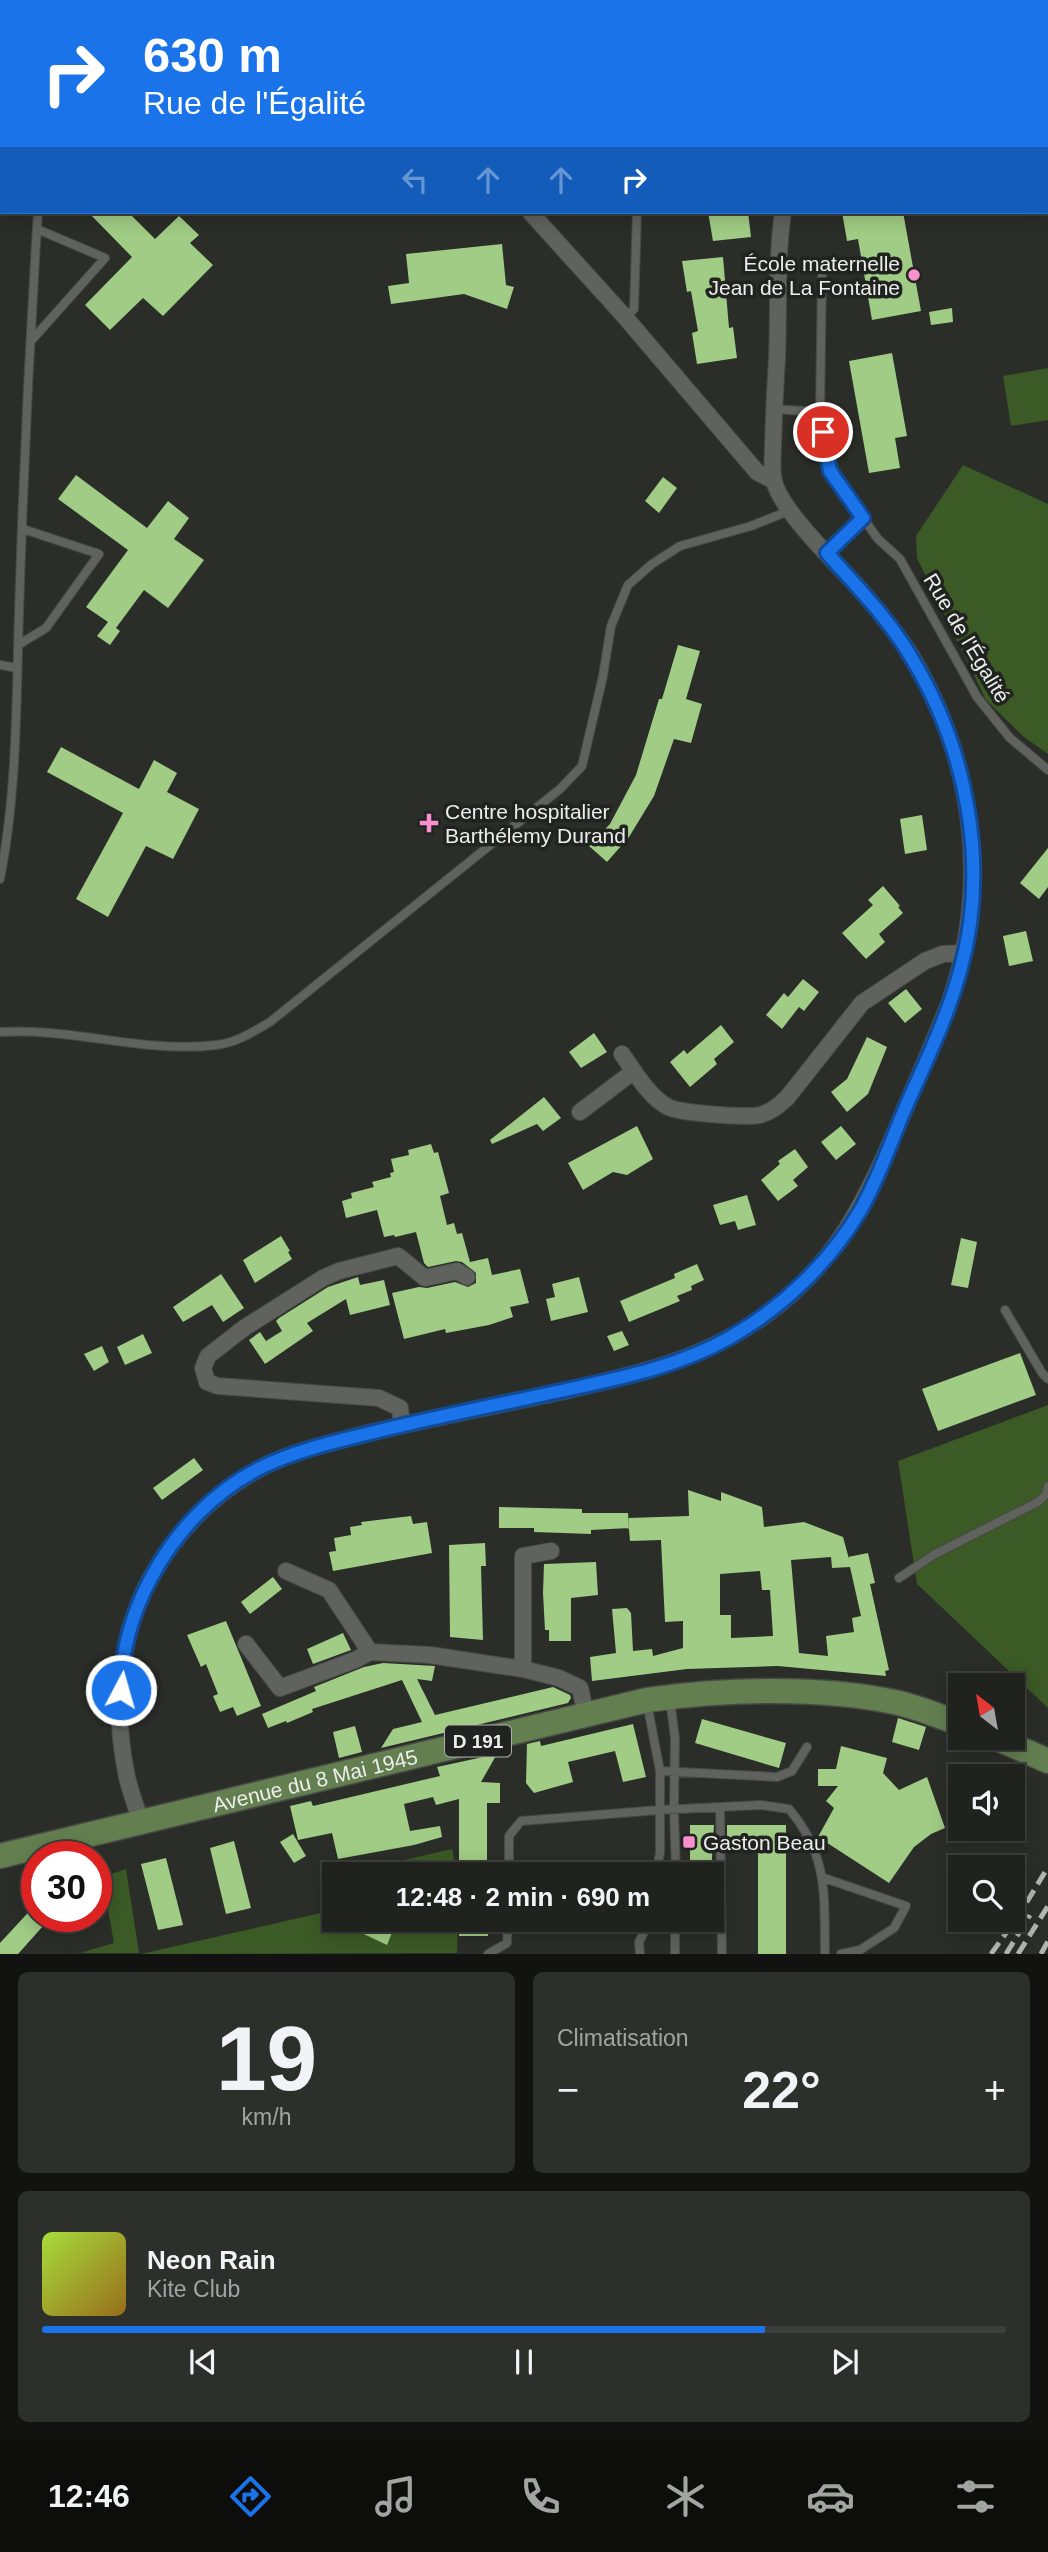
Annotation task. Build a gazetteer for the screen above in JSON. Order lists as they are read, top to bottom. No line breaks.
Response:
{"streets":{"main road":["D 191","Avenue du 8 Mai 1945"],"lane":["Rue de l'Égalité"]},"places":{"other":["École maternelle Jean de La Fontaine"],"health":["Centre hospitalier Barthélemy Durand"],"transit":["Gaston Beau"]},"north":"top left","page":{"turn":["630 m","Rue de l'Égalité"],"limit":"30","trip":"12:48 · 2 min · 690 m","tile":[["19","km/h"],"Climatisation"],"heat":["−","22°","+"],"song":["Neon Rain","Kite Club"],"tabs":"12:46"}}
